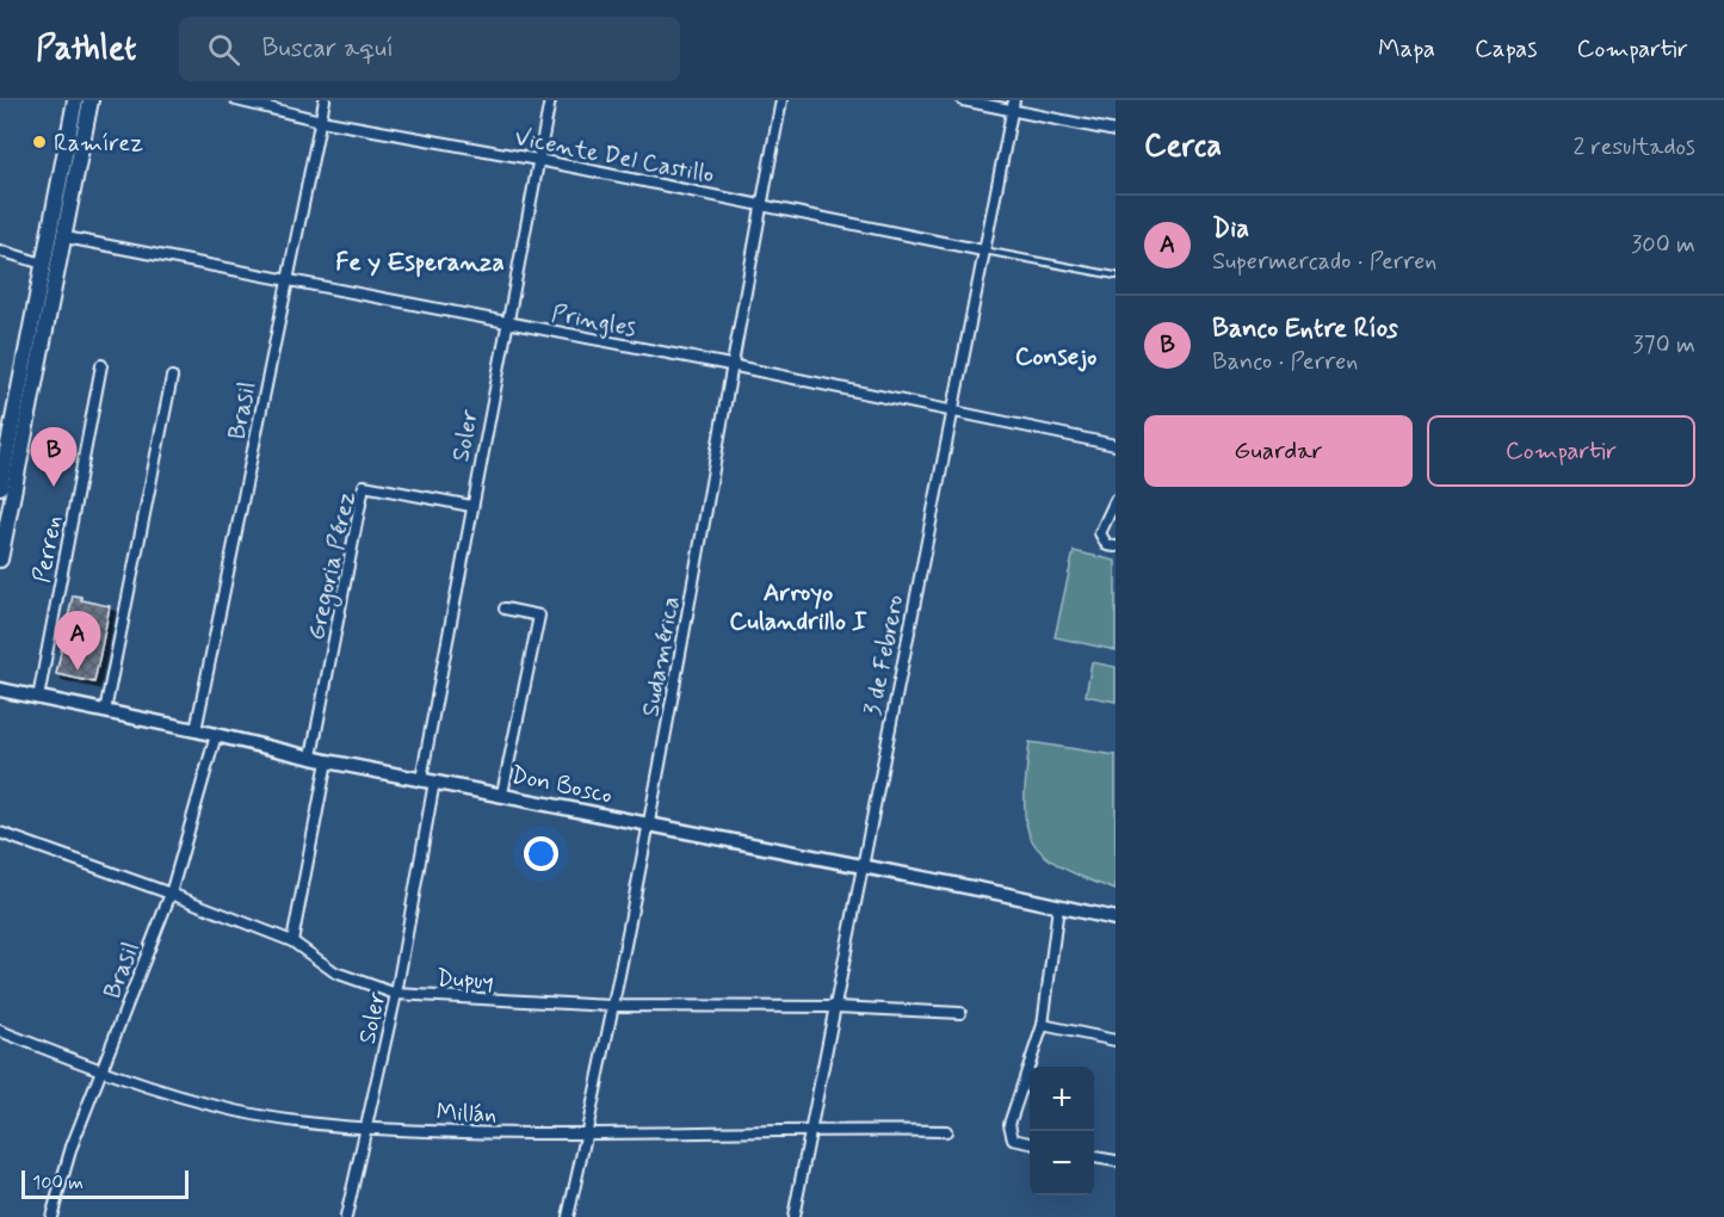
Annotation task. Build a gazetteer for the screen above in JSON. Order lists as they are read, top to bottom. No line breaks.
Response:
{"streets":{"main road":["Don Bosco"],"street":["Vicente Del Castillo","Pringles","Brasil","Soler","Perren","Gregoria Pérez","3 de Febrero","Sudamérica","Dupuy","Millán"]},"crossings":[["Vicente Del Castillo","Brasil"],["Vicente Del Castillo","Soler"],["Vicente Del Castillo","3 de Febrero"],["Vicente Del Castillo","Sudamérica"],["Pringles","Brasil"],["Pringles","Soler"],["Pringles","3 de Febrero"],["Pringles","Sudamérica"],["Brasil","Don Bosco"],["Brasil","Dupuy"],["Brasil","Millán"],["Soler","Gregoria Pérez"],["Soler","Don Bosco"],["Soler","Dupuy"],["Soler","Millán"],["Perren","Don Bosco"],["Gregoria Pérez","Don Bosco"],["3 de Febrero","Don Bosco"],["3 de Febrero","Dupuy"],["3 de Febrero","Millán"],["Sudamérica","Don Bosco"],["Sudamérica","Dupuy"],["Sudamérica","Millán"]],"districts":["Fe y Esperanza","Consejo","Arroyo Culandrillo I"],"places":["Ramírez"],"scale_bar":"100 m","page":{"header":"Pathlet","search":"Buscar aquí","nav":["Mapa","Capas","Compartir"],"heading":["Cerca","2 resultados"],"list":[{"mark":"A","name":"Dia","note":"Supermercado · Perren","value":"300 m"},{"mark":"B","name":"Banco Entre Ríos","note":"Banco · Perren","value":"370 m"}],"buttons":["Guardar","Compartir"],"pins":["B","A"],"map_buttons":["+","−"],"scale":"100 m"}}
